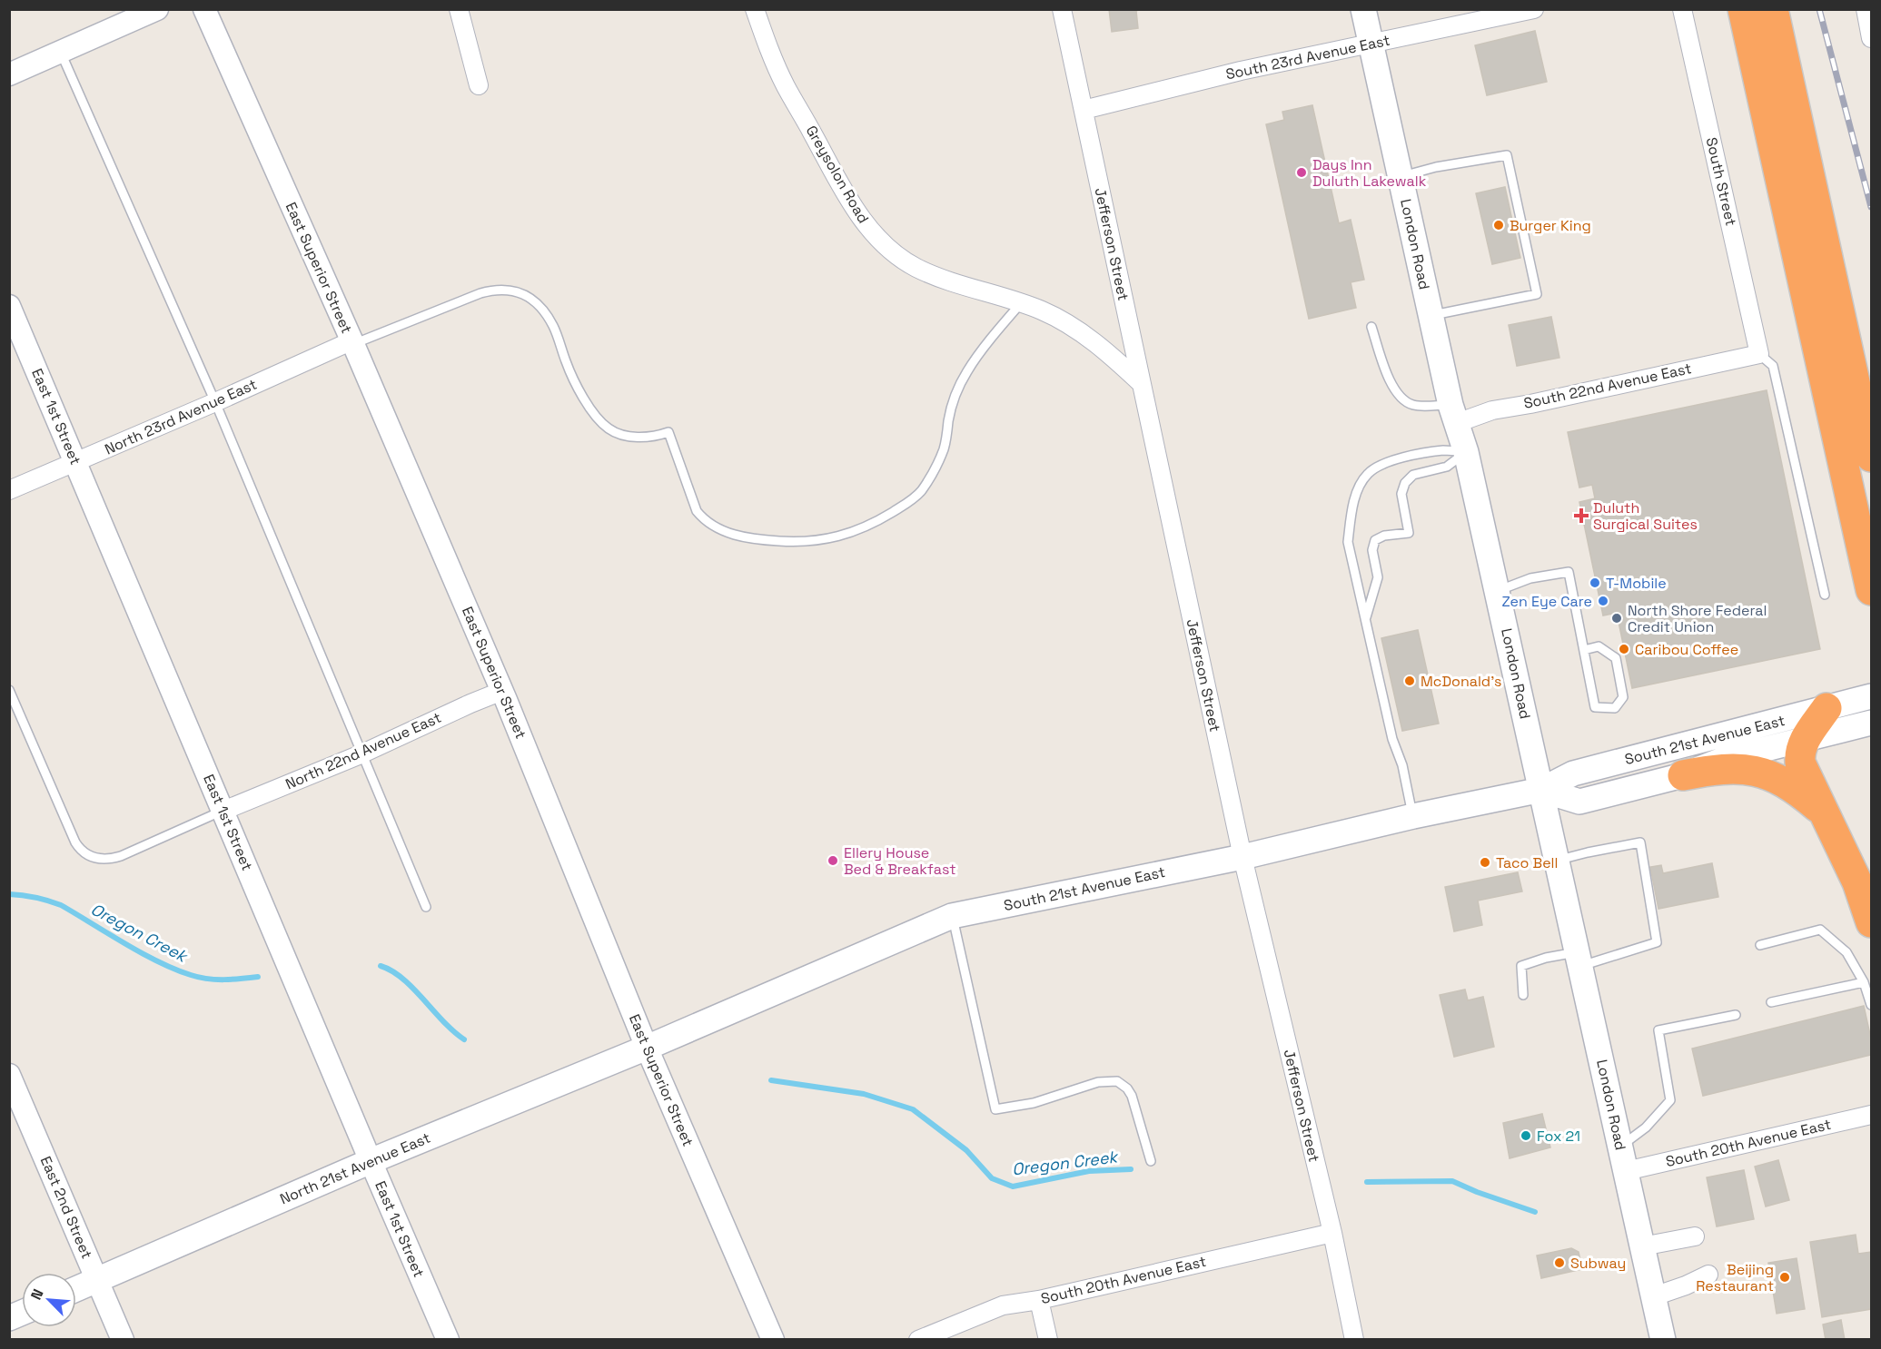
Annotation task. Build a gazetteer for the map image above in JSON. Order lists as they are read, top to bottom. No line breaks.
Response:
{"streets":{"main road":["London Road","South 21st Avenue East","North 21st Avenue East"],"street":["South 23rd Avenue East","Greysolon Road","South Street","Jefferson Street","East Superior Street","South 22nd Avenue East","East 1st Street","North 23rd Avenue East","North 22nd Avenue East","South 20th Avenue East","East 2nd Street"]},"crossings":[["South 23rd Avenue East","Jefferson Street"],["South 23rd Avenue East","London Road"],["Greysolon Road","Jefferson Street"],["South Street","South 22nd Avenue East"],["Jefferson Street","South 21st Avenue East"],["Jefferson Street","South 20th Avenue East"],["London Road","South 22nd Avenue East"],["London Road","South 21st Avenue East"],["London Road","South 20th Avenue East"],["East Superior Street","North 23rd Avenue East"],["East Superior Street","South 21st Avenue East"],["East Superior Street","North 22nd Avenue East"],["East Superior Street","North 21st Avenue East"],["East 1st Street","North 23rd Avenue East"],["East 1st Street","North 22nd Avenue East"],["East 1st Street","North 21st Avenue East"],["South 21st Avenue East","North 21st Avenue East"],["North 21st Avenue East","East 2nd Street"]],"water":["Oregon Creek"],"places":{"other":["Days Inn Duluth Lakewalk","Burger King","T-Mobile","Zen Eye Care","North Shore Federal Credit Union","Caribou Coffee","McDonald's","Ellery House Bed & Breakfast","Taco Bell","Fox 21","Subway","Beijing Restaurant"],"health":["Duluth Surgical Suites"]},"north":"top left"}
